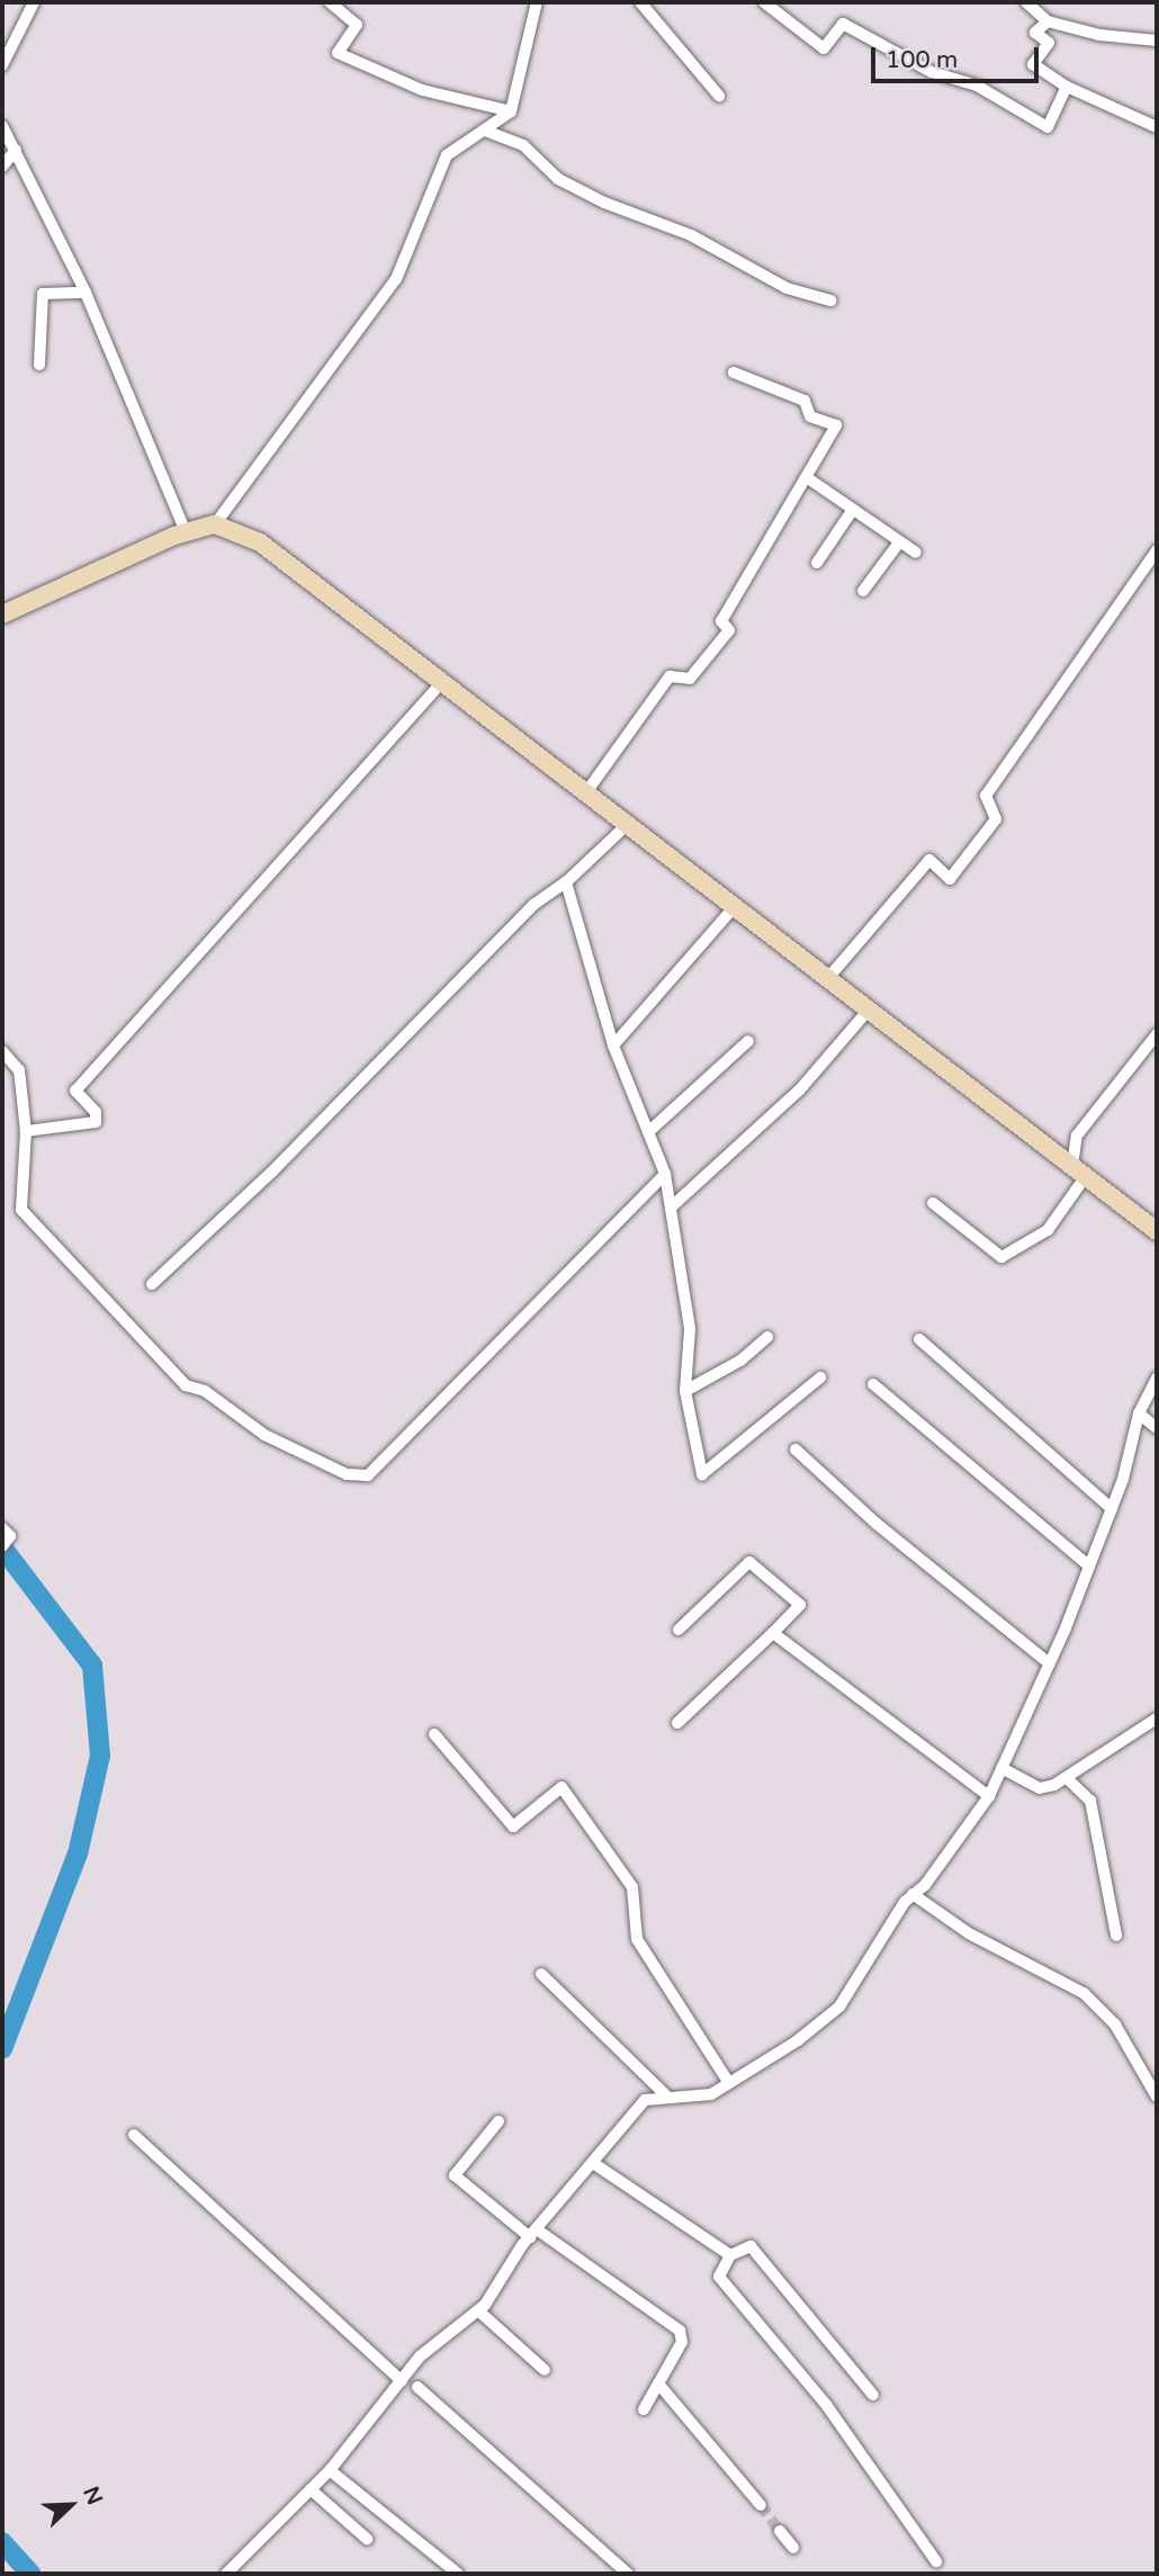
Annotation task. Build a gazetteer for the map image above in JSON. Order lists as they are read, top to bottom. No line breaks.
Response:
{"scale_bar":"100 m","north":"top right"}
